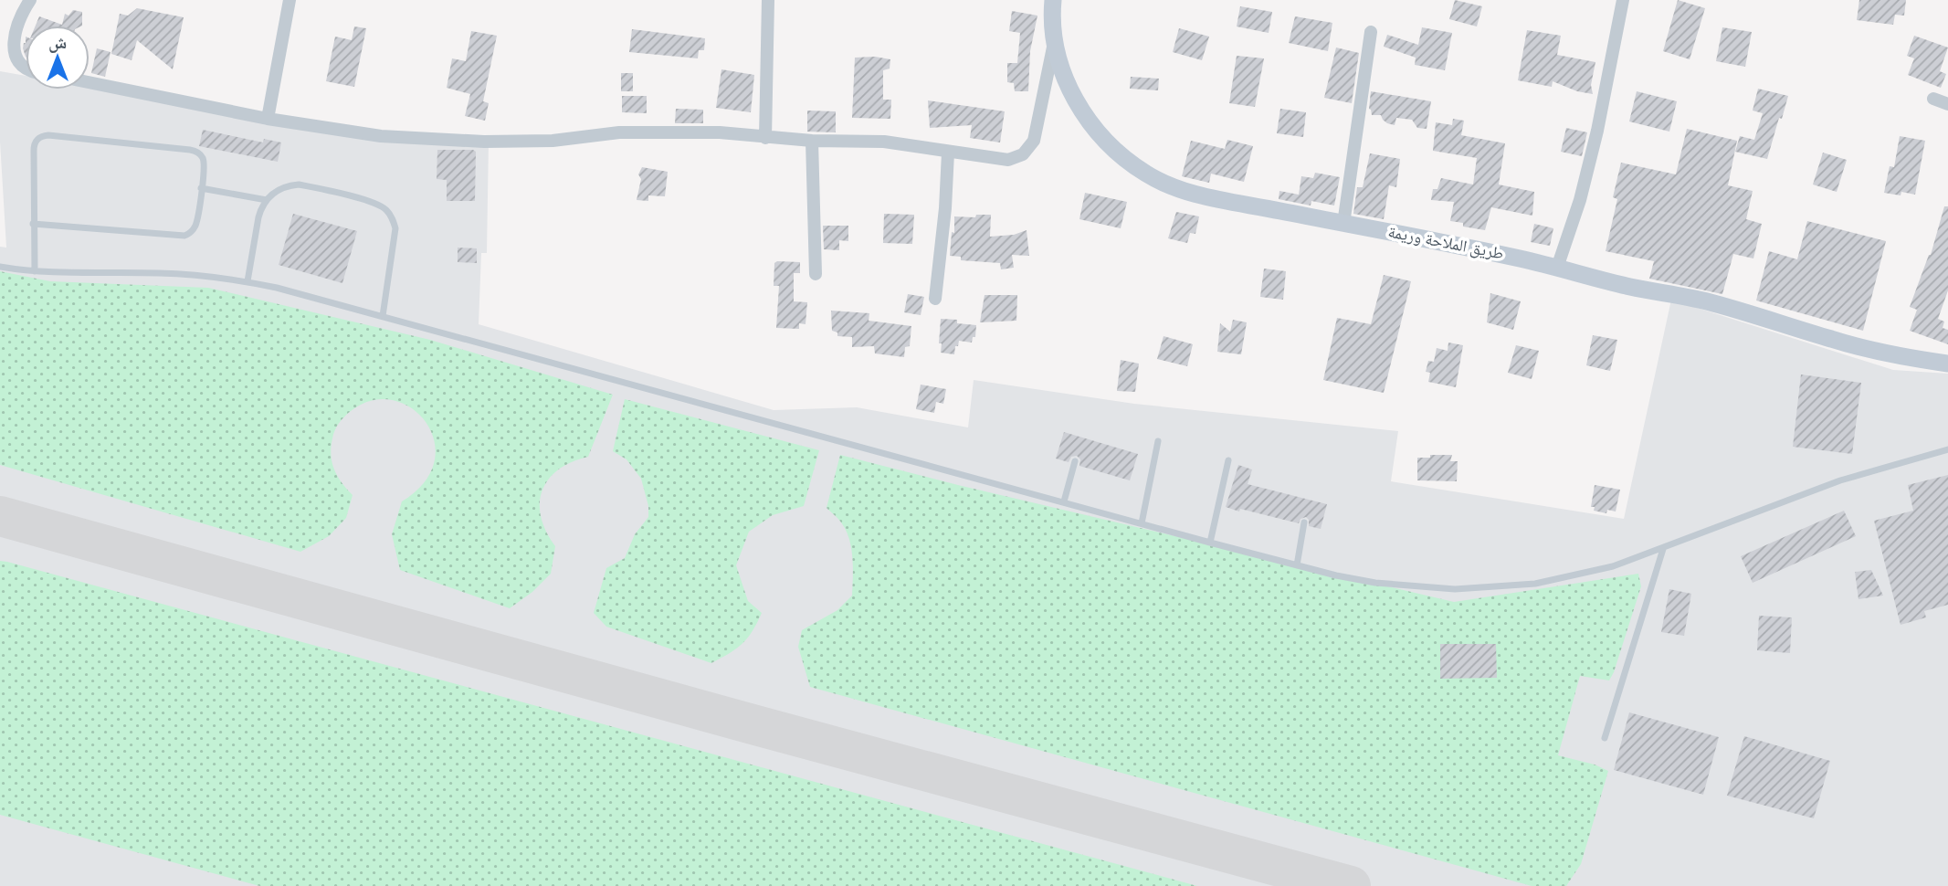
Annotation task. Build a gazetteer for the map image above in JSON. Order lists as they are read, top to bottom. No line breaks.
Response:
{"streets":{"street":["طريق الملاحة وريمة"]},"north":"top"}
